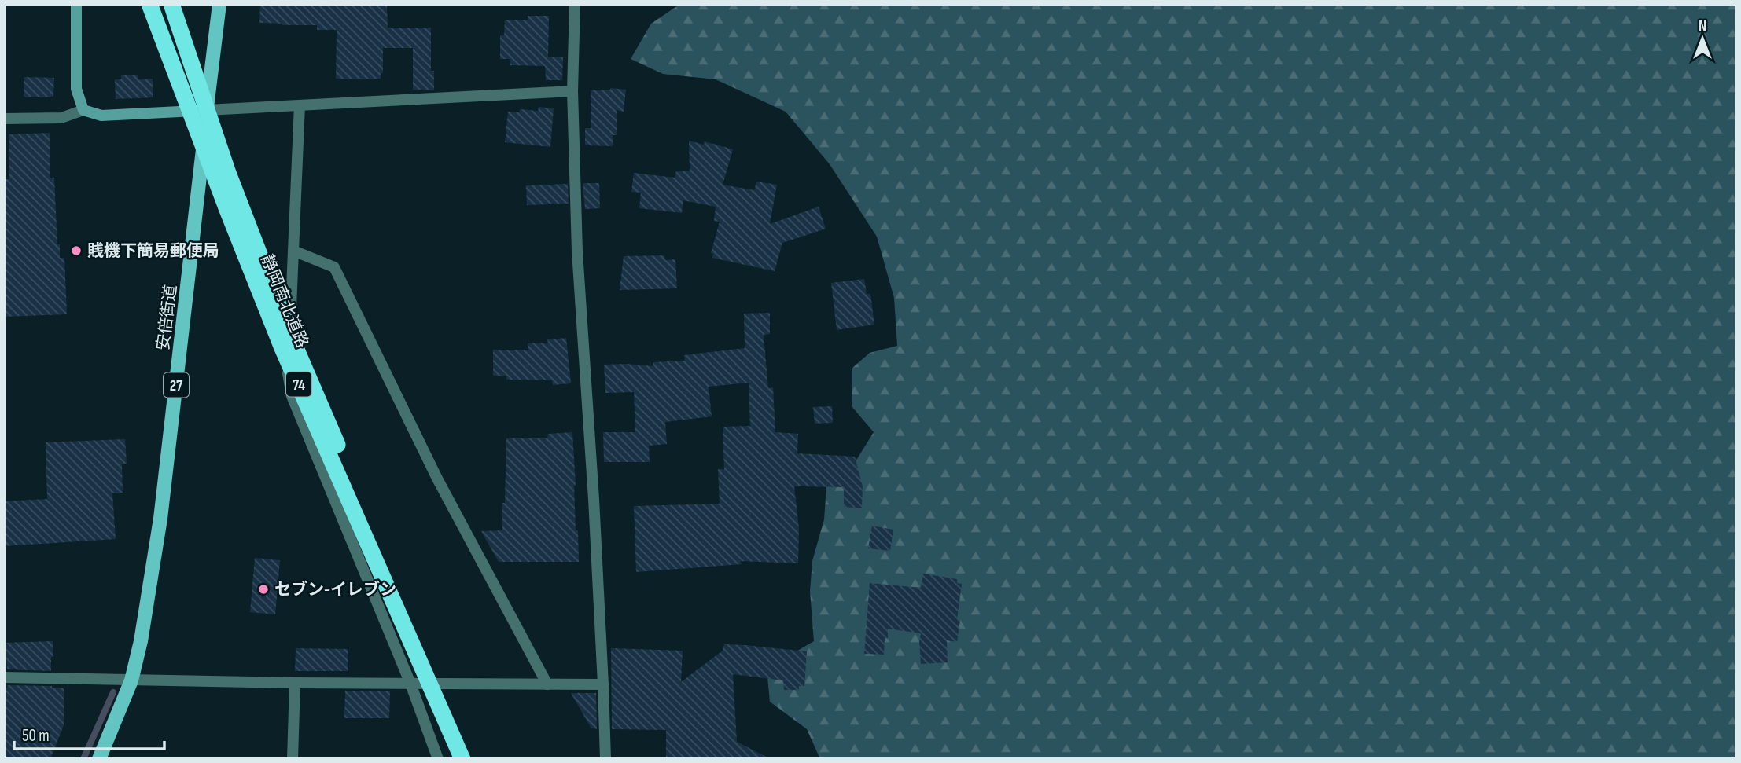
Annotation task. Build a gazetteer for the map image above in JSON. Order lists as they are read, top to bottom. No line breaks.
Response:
{"streets":{"highway":["静岡南北道路","74"],"main road":["安倍街道","27"]},"places":["賎機下簡易郵便局","セブン-イレブン"],"scale_bar":"50 m","north":"top"}
